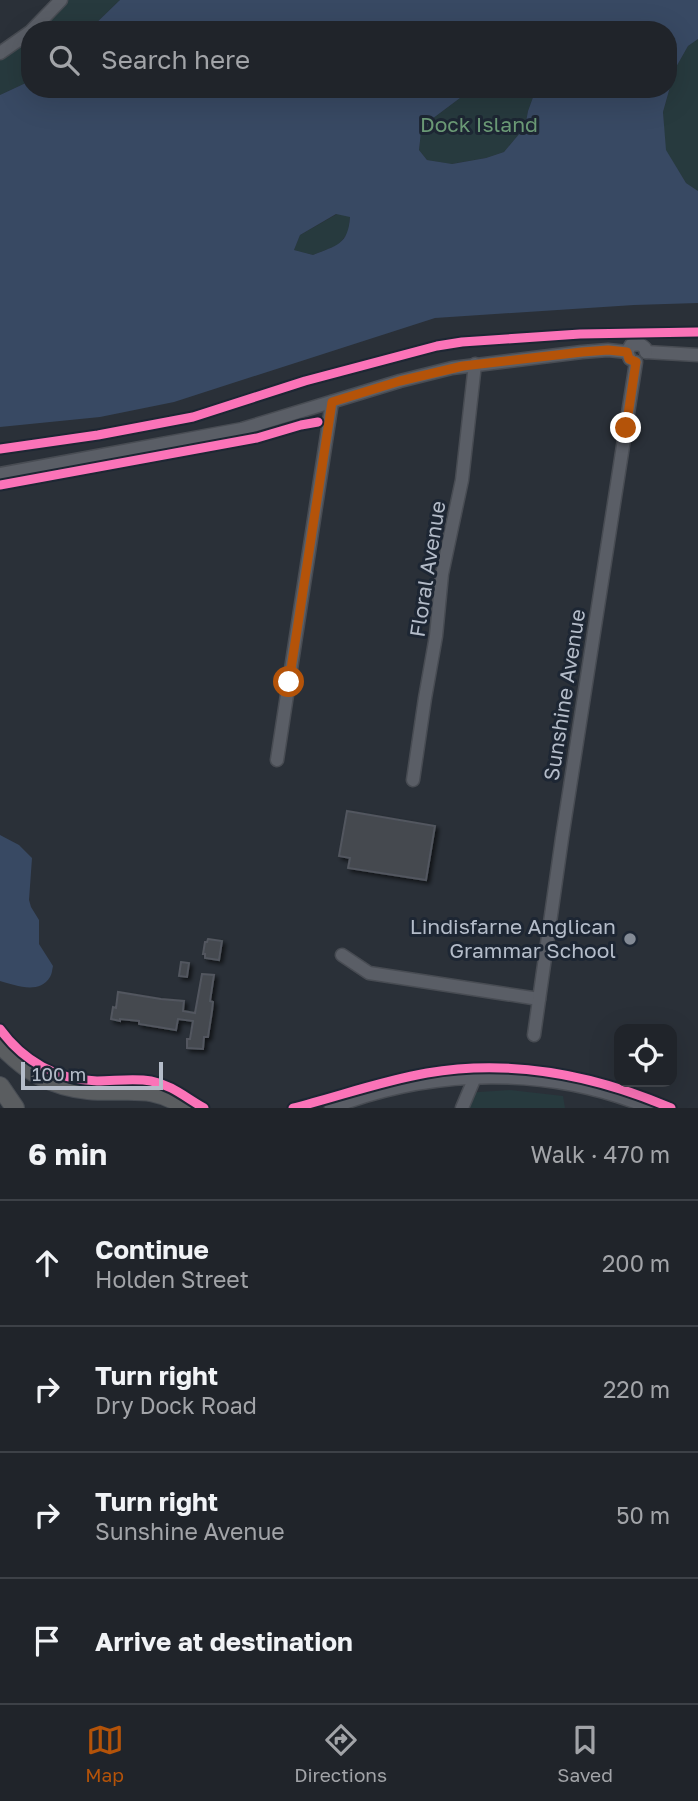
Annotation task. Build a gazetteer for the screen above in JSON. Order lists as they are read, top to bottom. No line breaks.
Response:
{"streets":{"street":["Floral Avenue","Sunshine Avenue"]},"parks":["Dock Island"],"places":["Lindisfarne Anglican Grammar School"],"scale_bar":"100 m","page":{"search":"Search here","scale":"100 m","heading":["6 min","Walk · 470 m"],"list":[["Continue","Holden Street","200 m"],["Turn right","Dry Dock Road","220 m"],["Turn right","Sunshine Avenue","50 m"],"Arrive at destination"],"nav":["Map","Directions","Saved"]}}
